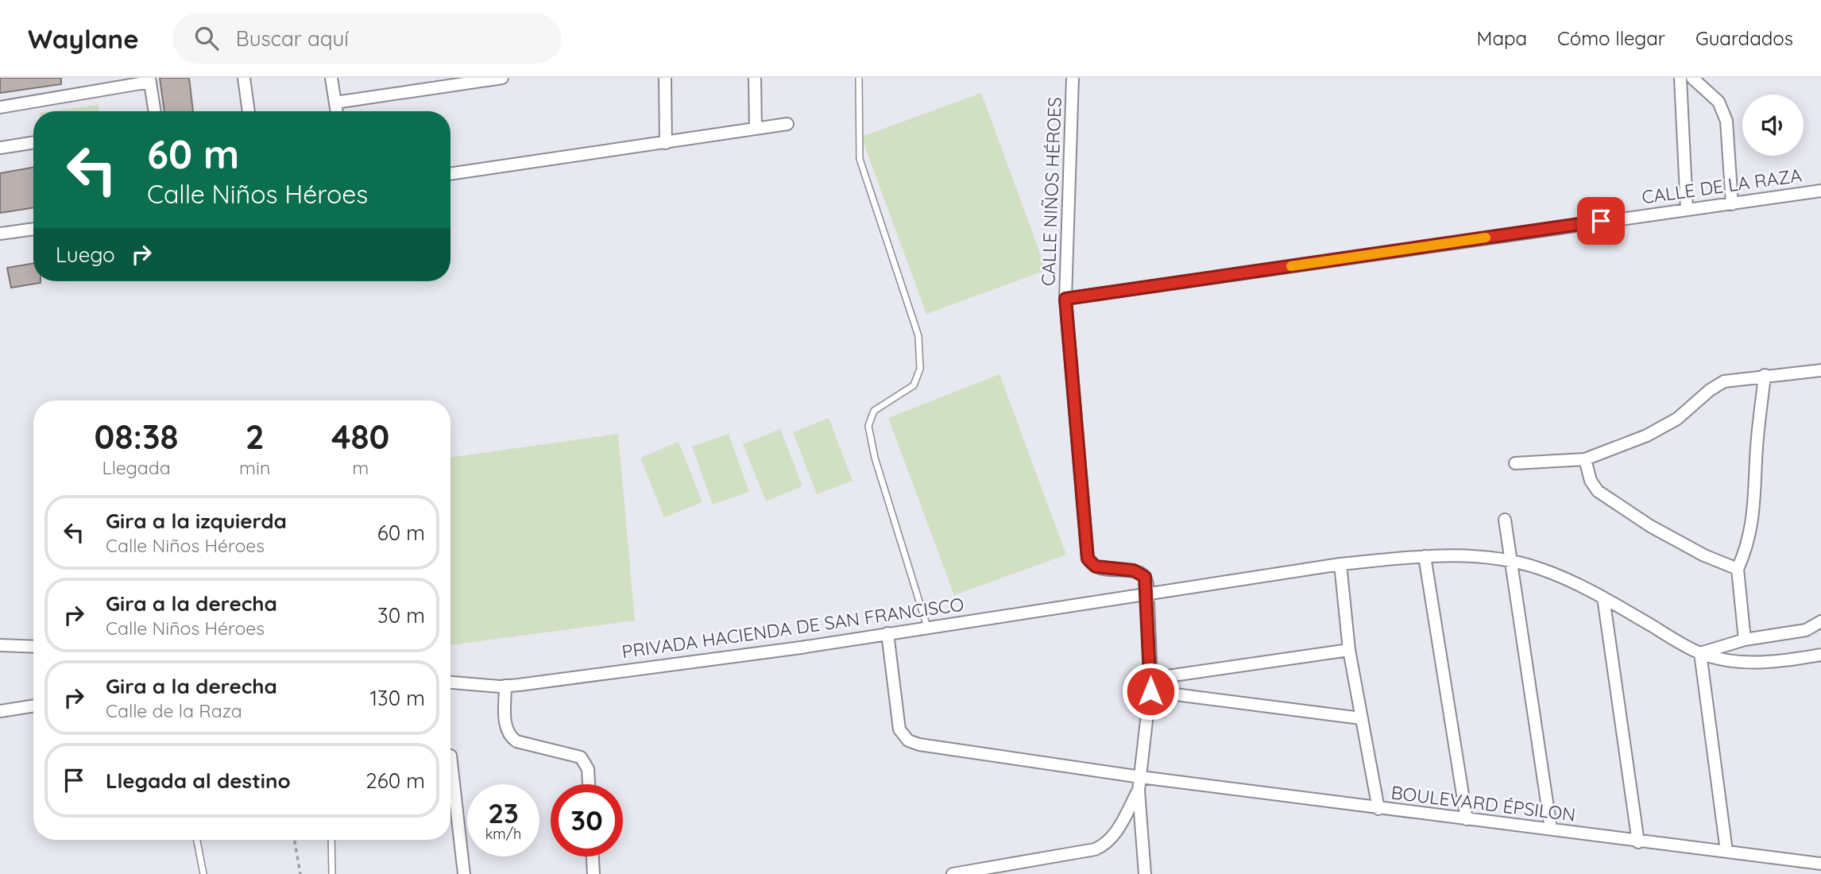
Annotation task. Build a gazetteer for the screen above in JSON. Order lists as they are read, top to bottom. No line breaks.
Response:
{"streets":{"street":["CALLE DE LA RAZA","CALLE NIÑOS HÉROES","PRIVADA HACIENDA DE SAN FRANCISCO","BOULEVARD ÉPSILON"]},"crossings":[["CALLE DE LA RAZA","CALLE NIÑOS HÉROES"],["CALLE NIÑOS HÉROES","PRIVADA HACIENDA DE SAN FRANCISCO"],["PRIVADA HACIENDA DE SAN FRANCISCO","BOULEVARD ÉPSILON"]],"page":{"header":"Waylane","search":"Buscar aquí","nav":["Mapa","Cómo llegar","Guardados"],"turn":["60 m","Calle Niños Héroes"],"then":"Luego","eta":["08:38","Llegada","2","min","480","m"],"list":[{"name":"Gira a la izquierda","note":"Calle Niños Héroes","value":"60 m"},{"name":"Gira a la derecha","note":"Calle Niños Héroes","value":"30 m"},{"name":"Gira a la derecha","note":"Calle de la Raza","value":"130 m"},{"name":"Llegada al destino","value":"260 m"}],"speed":"23 km/h","limit":"30"}}
